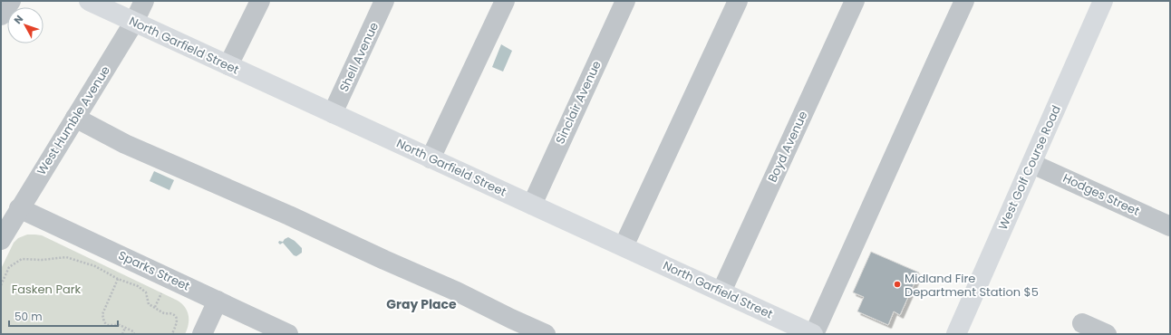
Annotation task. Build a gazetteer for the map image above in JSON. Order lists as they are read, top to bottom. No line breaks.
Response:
{"streets":{"main road":["North Garfield Street","West Golf Course Road"],"street":["Shell Avenue","Sinclair Avenue","West Humble Avenue","Boyd Avenue","Hodges Street","Sparks Street"]},"crossings":[["North Garfield Street","Shell Avenue"],["North Garfield Street","Sinclair Avenue"],["North Garfield Street","West Humble Avenue"],["North Garfield Street","Boyd Avenue"],["West Humble Avenue","Sparks Street"],["West Golf Course Road","Hodges Street"]],"districts":["Gray Place"],"parks":["Fasken Park"],"places":["Midland Fire Department Station $5"],"scale_bar":"50 m","north":"top left"}
